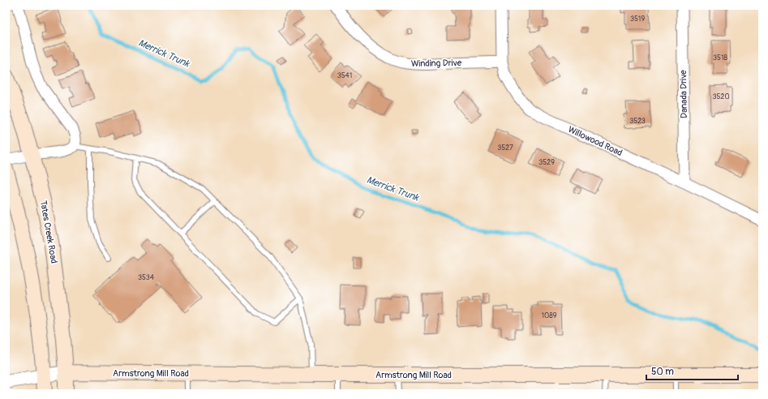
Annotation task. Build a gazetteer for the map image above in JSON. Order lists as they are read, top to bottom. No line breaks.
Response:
{"streets":{"main road":["Tates Creek Road","Armstrong Mill Road"],"street":["Winding Drive","Danada Drive","Willowood Road"]},"crossings":[["Winding Drive","Willowood Road"],["Danada Drive","Willowood Road"],["Tates Creek Road","Armstrong Mill Road"]],"water":["Merrick Trunk"],"house_numbers":["3519","3518","3541","3520","3523","3527","3529","3534","1089"],"scale_bar":"50 m"}
